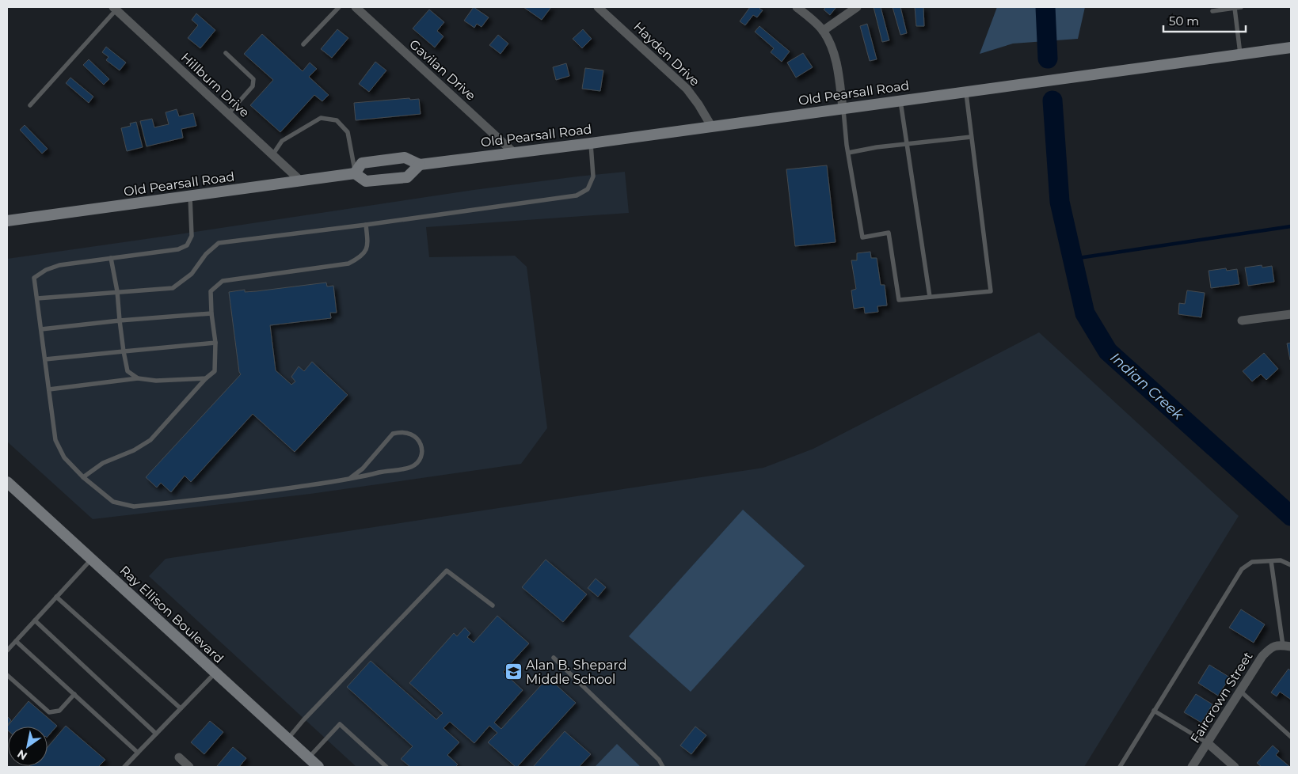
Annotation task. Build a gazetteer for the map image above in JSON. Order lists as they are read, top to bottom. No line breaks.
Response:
{"streets":{"main road":["Old Pearsall Road","Ray Ellison Boulevard"],"street":["Hayden Drive","Gavilan Drive","Hillburn Drive","Faircrown Street"]},"crossings":[["Hayden Drive","Old Pearsall Road"],["Gavilan Drive","Old Pearsall Road"],["Hillburn Drive","Old Pearsall Road"]],"water":["Indian Creek"],"places":{"school or university":["Alan B. Shepard Middle School"]},"scale_bar":"50 m","north":"bottom left"}
